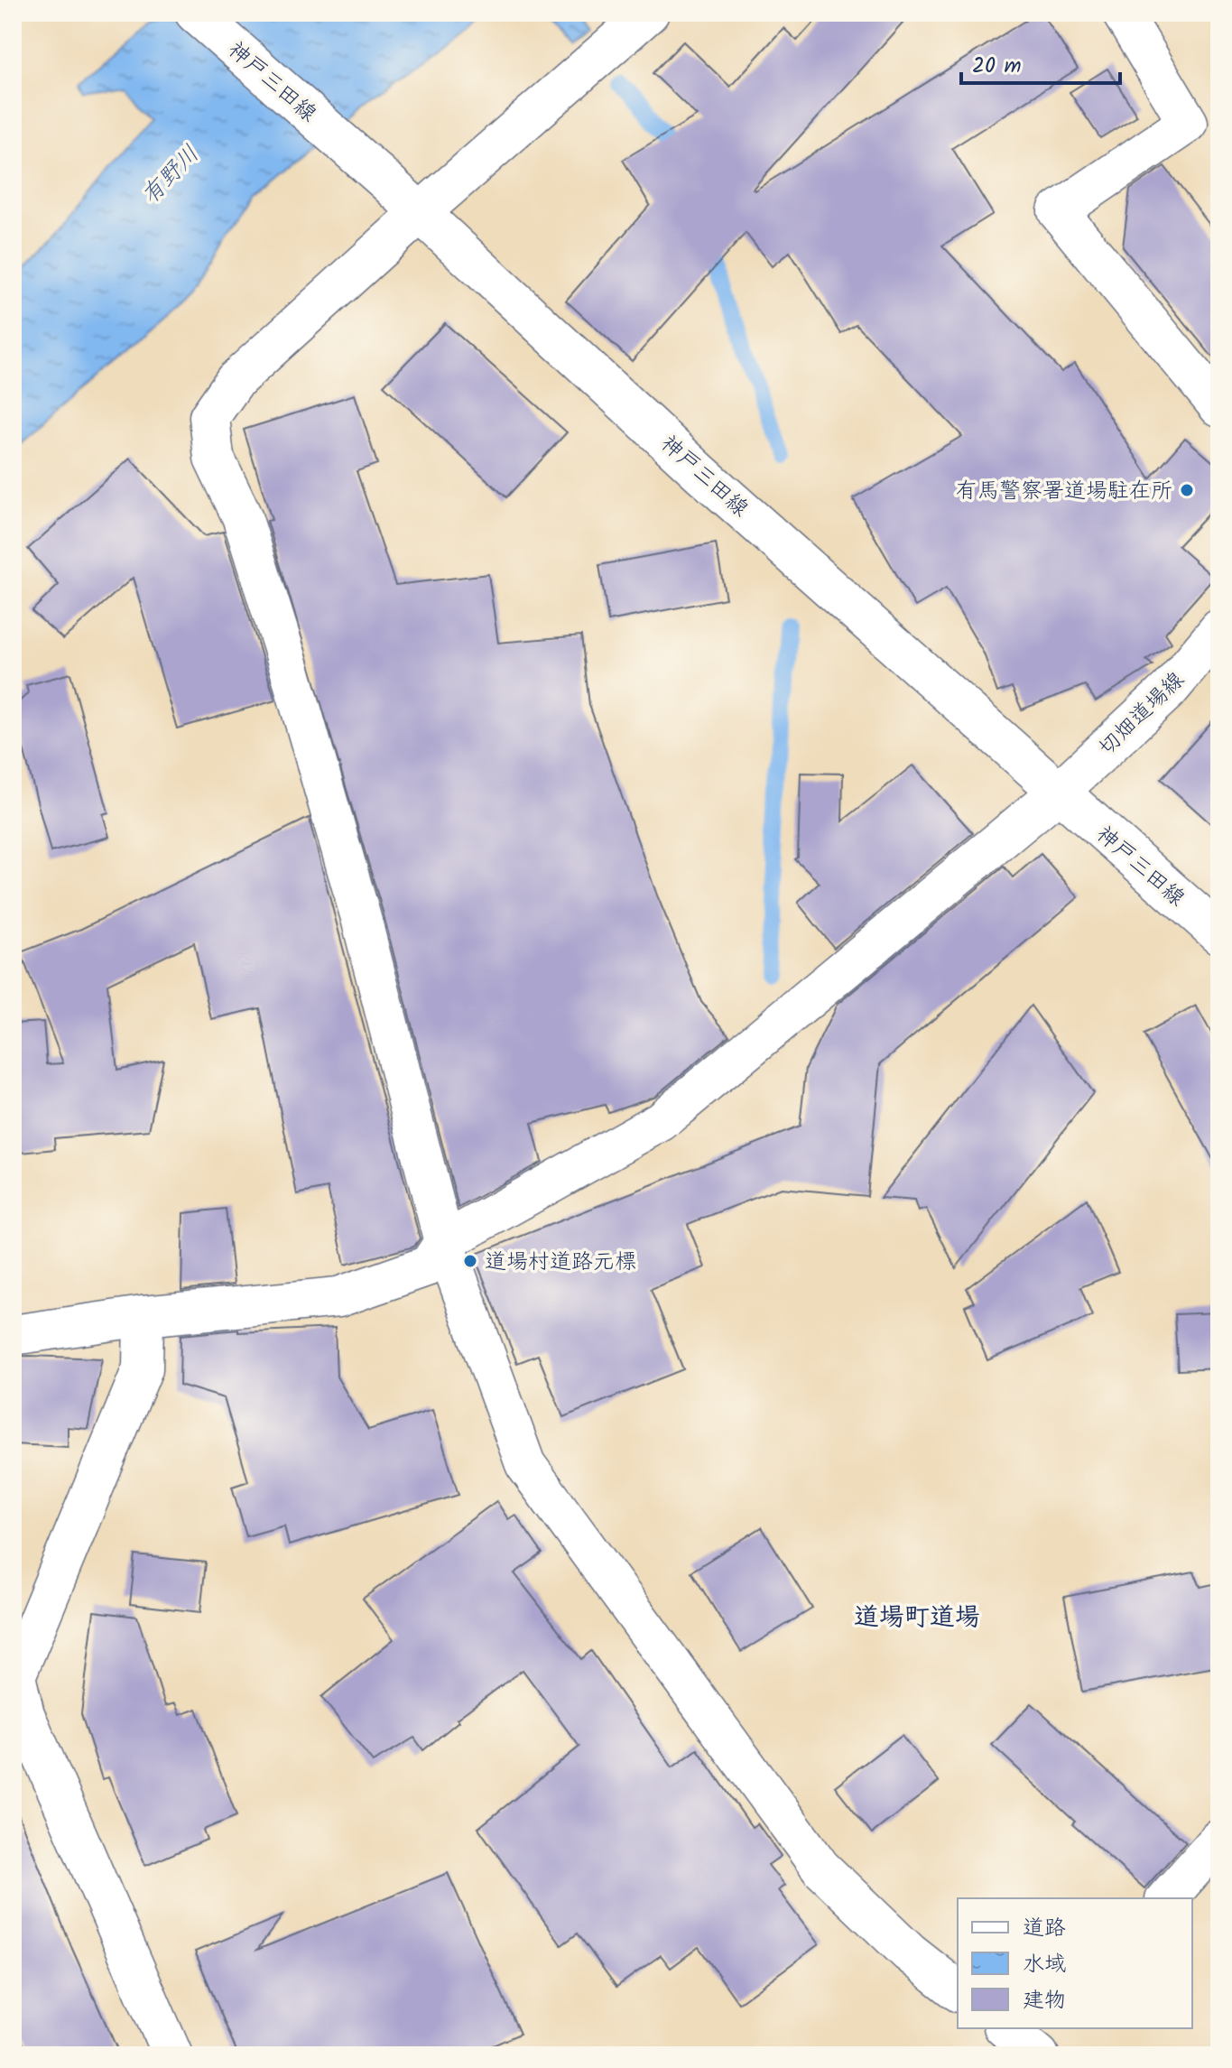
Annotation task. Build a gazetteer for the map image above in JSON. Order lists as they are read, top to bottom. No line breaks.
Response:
{"streets":{"street":["神戸三田線","切畑道場線"]},"crossings":[["神戸三田線","切畑道場線"]],"districts":["道場町道場"],"water":["有野川"],"places":["有馬警察署道場駐在所","道場村道路元標"],"legend":["道路","水域","建物"],"scale_bar":"20 m"}
